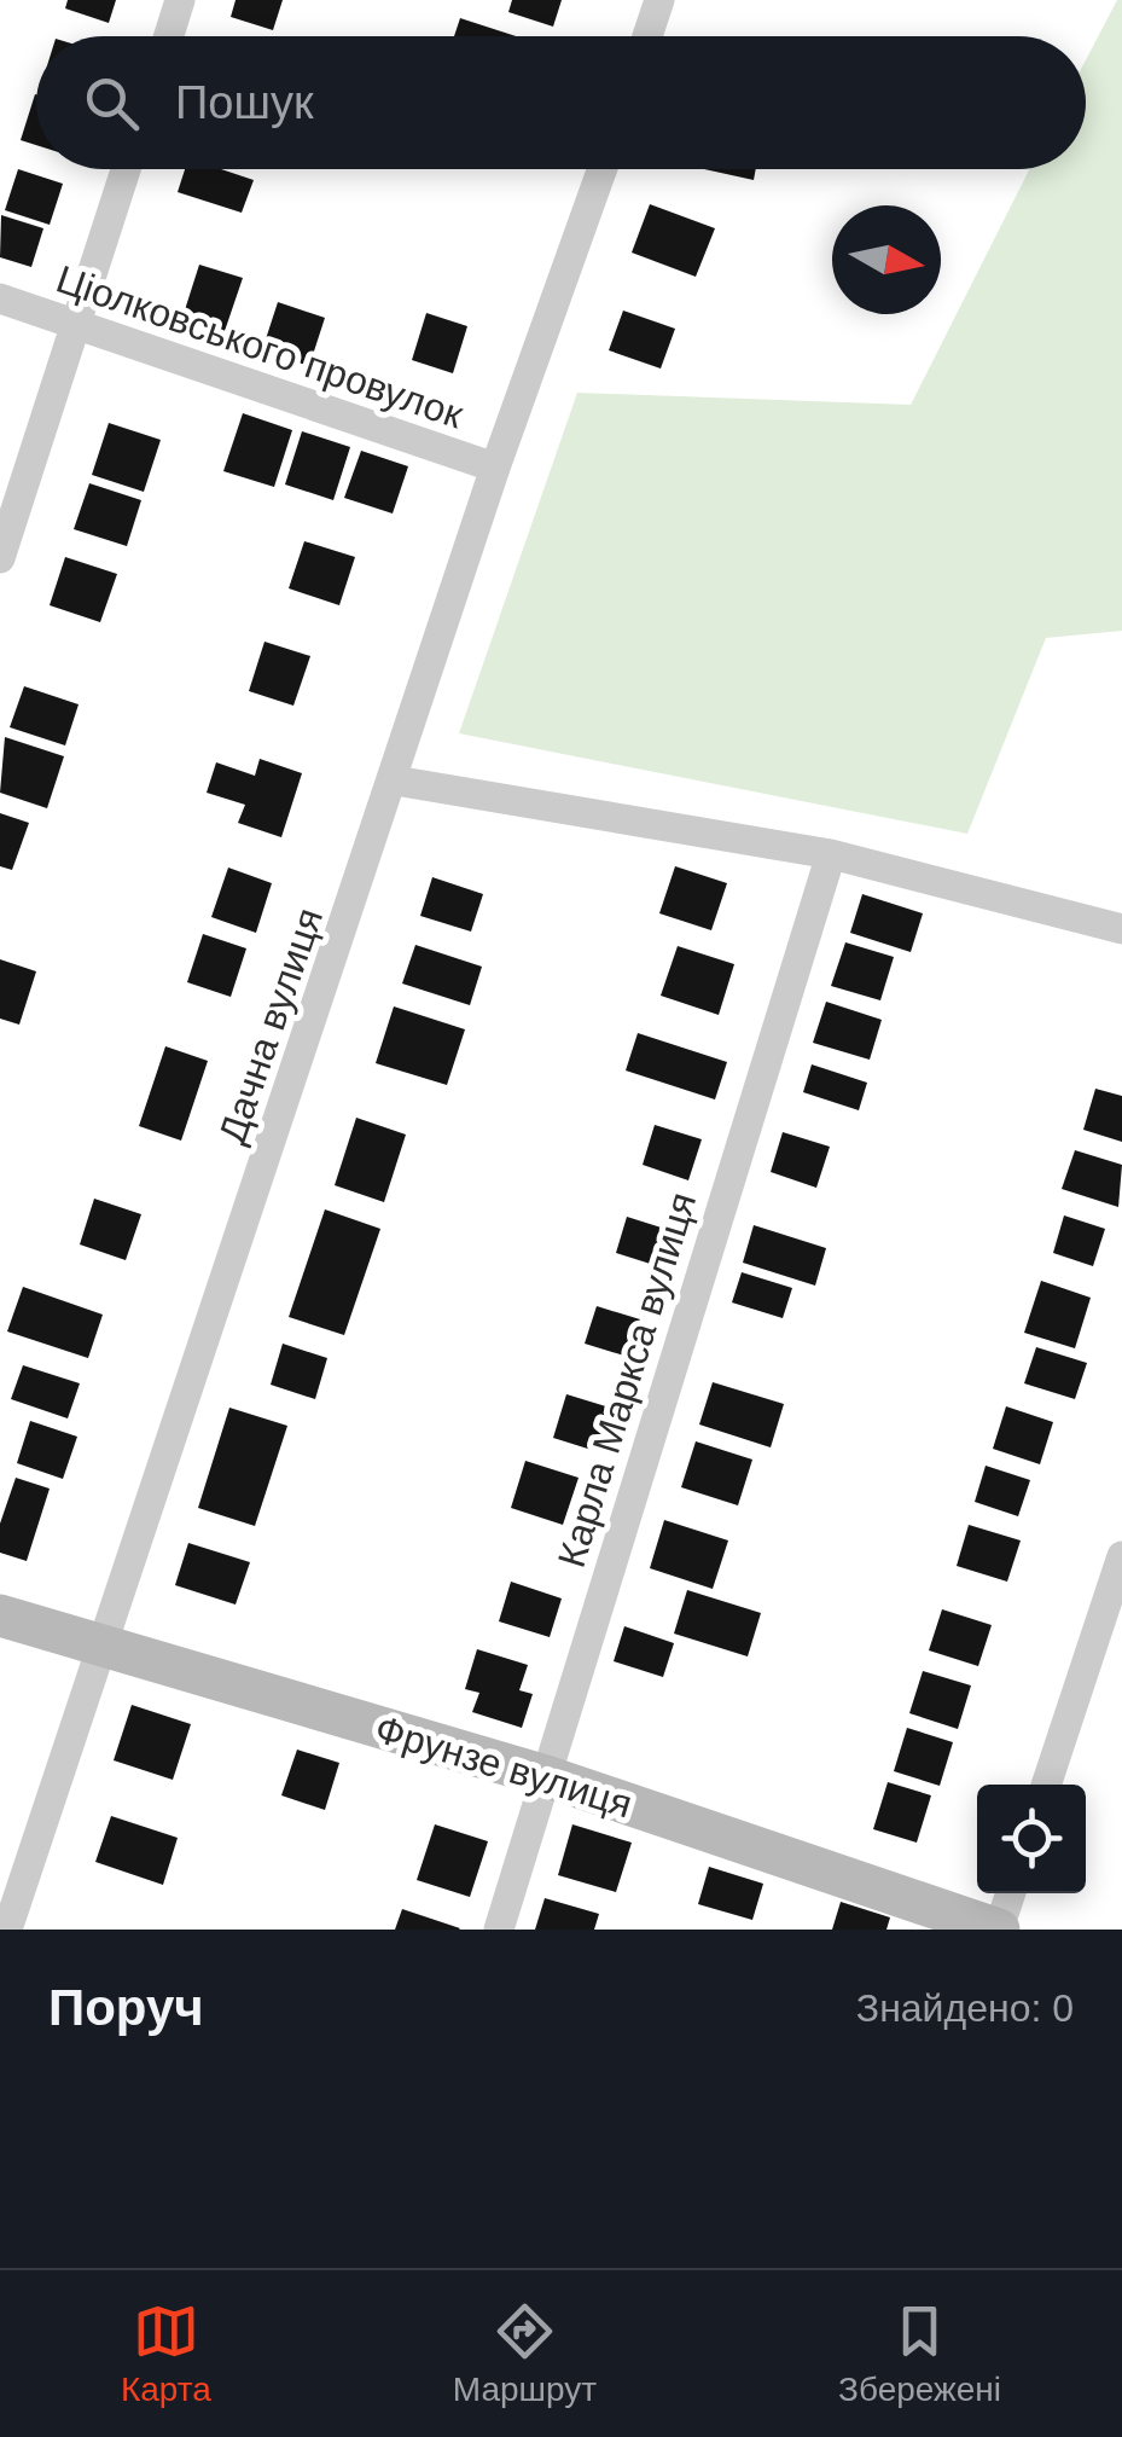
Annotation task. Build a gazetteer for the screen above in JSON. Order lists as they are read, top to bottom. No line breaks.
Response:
{"streets":{"street":["Ціолковського провулок","Дачна вулиця","Карла Маркса вулиця","Фрунзе вулиця"]},"crossings":[["Ціолковського провулок","Дачна вулиця"],["Дачна вулиця","Фрунзе вулиця"],["Карла Маркса вулиця","Фрунзе вулиця"]],"north":"right","page":{"search":"Пошук","heading":["Поруч","Знайдено: 0"],"nav":["Карта","Маршрут","Збережені"]}}
